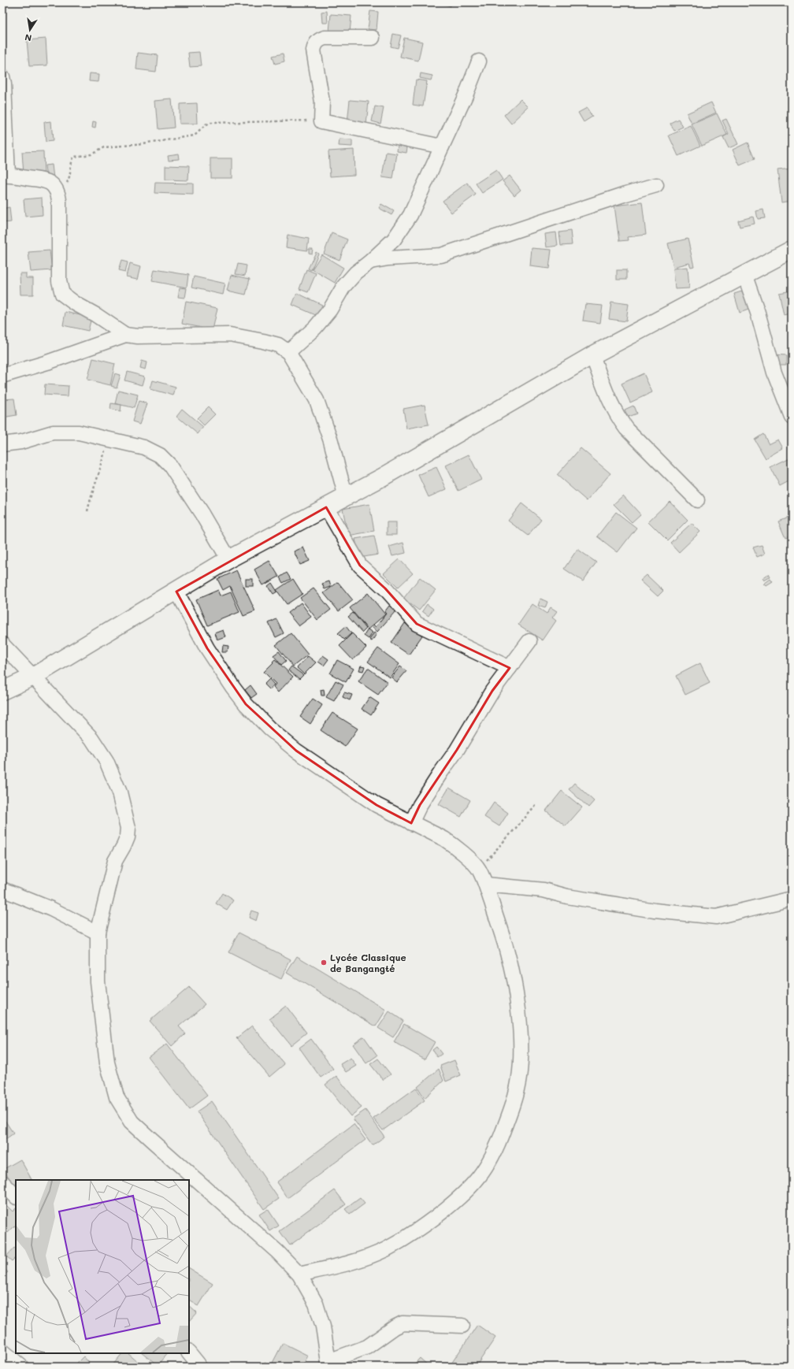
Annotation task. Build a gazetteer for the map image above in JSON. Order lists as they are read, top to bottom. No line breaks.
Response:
{"places":["Lycée Classique de Bangangté"],"north":"bottom"}
